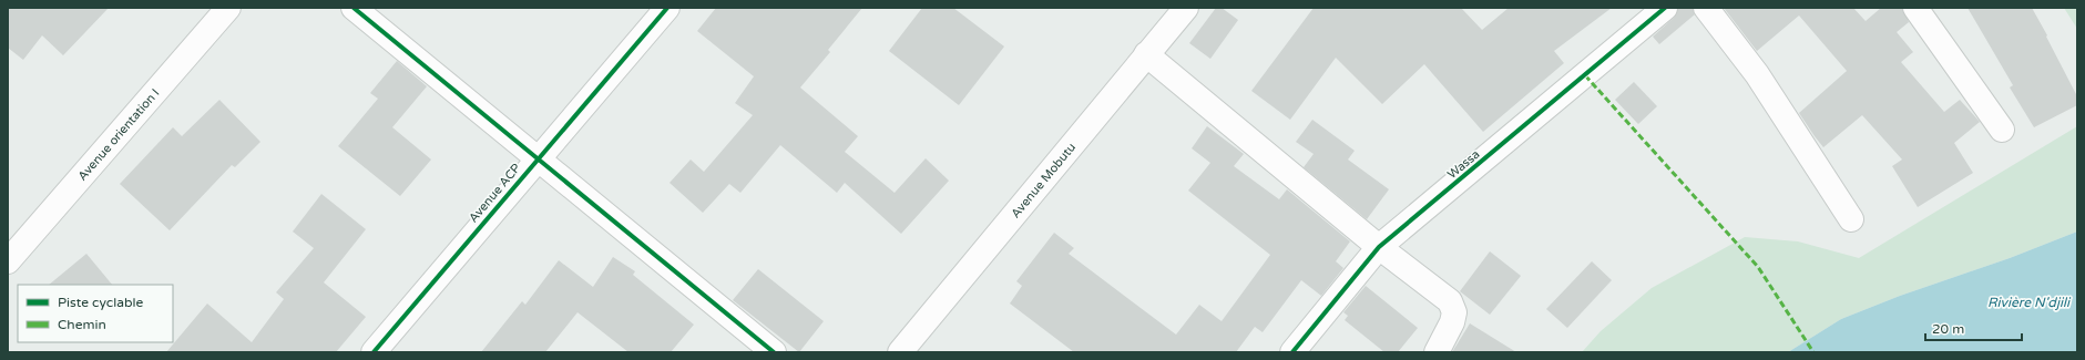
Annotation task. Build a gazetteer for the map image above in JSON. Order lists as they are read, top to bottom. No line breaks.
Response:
{"streets":{"street":["Avenue orientation I","Wassa","Avenue Mobutu","Avenue ACP"]},"water":["Rivière N'djili"],"legend":["Piste cyclable","Chemin"],"scale_bar":"20 m"}
